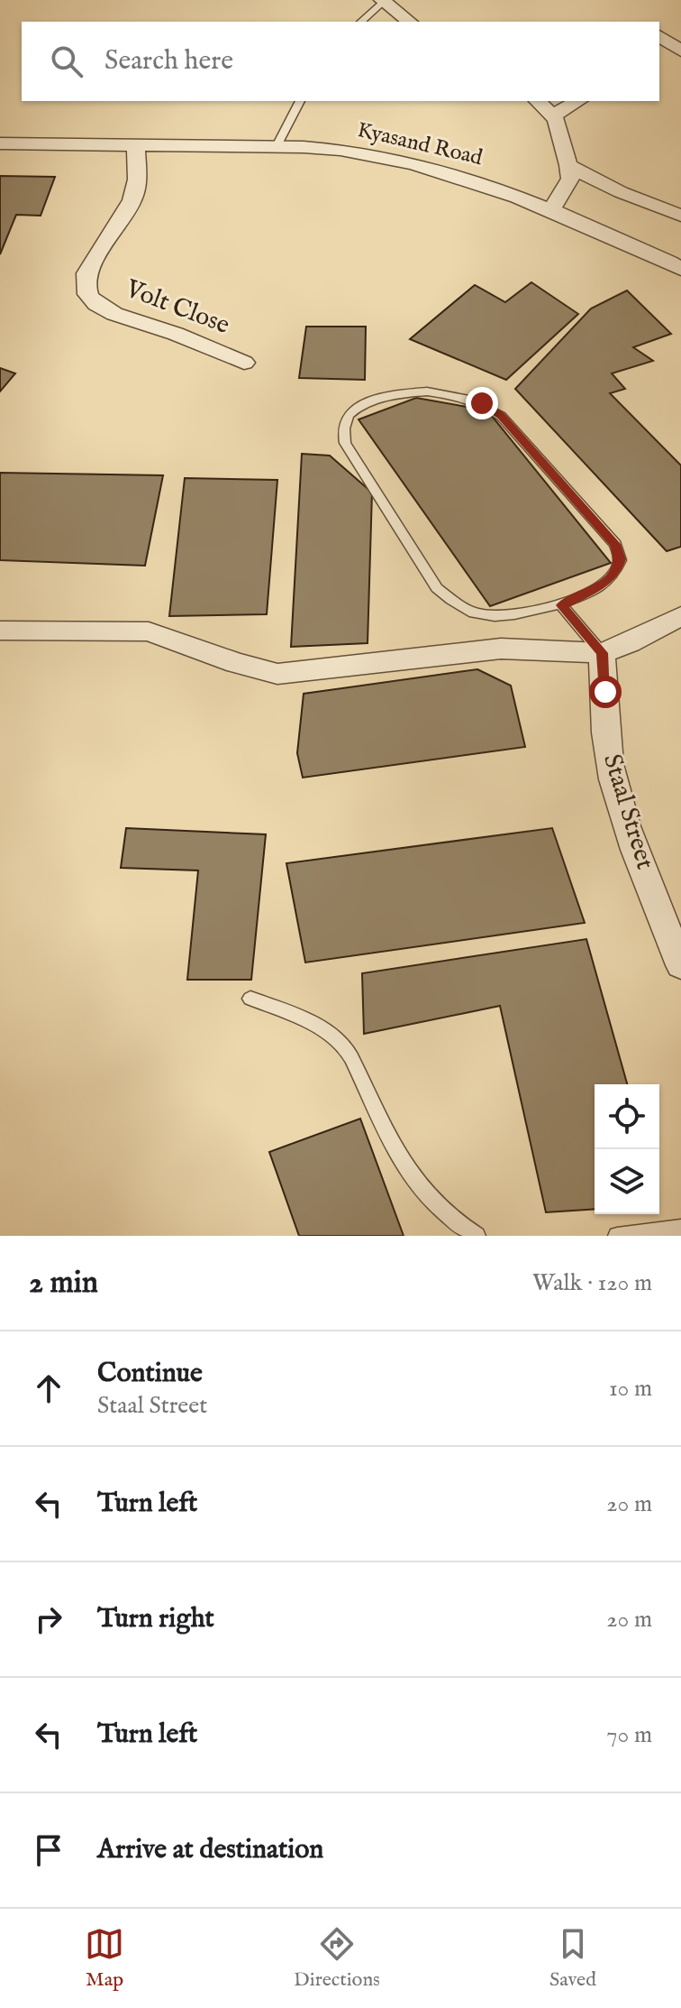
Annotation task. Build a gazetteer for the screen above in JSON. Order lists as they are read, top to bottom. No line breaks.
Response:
{"streets":{"street":["Kyasand Road","Volt Close","Staal Street"]},"crossings":[["Kyasand Road","Volt Close"]],"page":{"search":"Search here","heading":["2 min","Walk · 120 m"],"list":[["Continue","Staal Street","10 m"],["Turn left","20 m"],["Turn right","20 m"],["Turn left","70 m"],"Arrive at destination"],"nav":["Map","Directions","Saved"]}}
